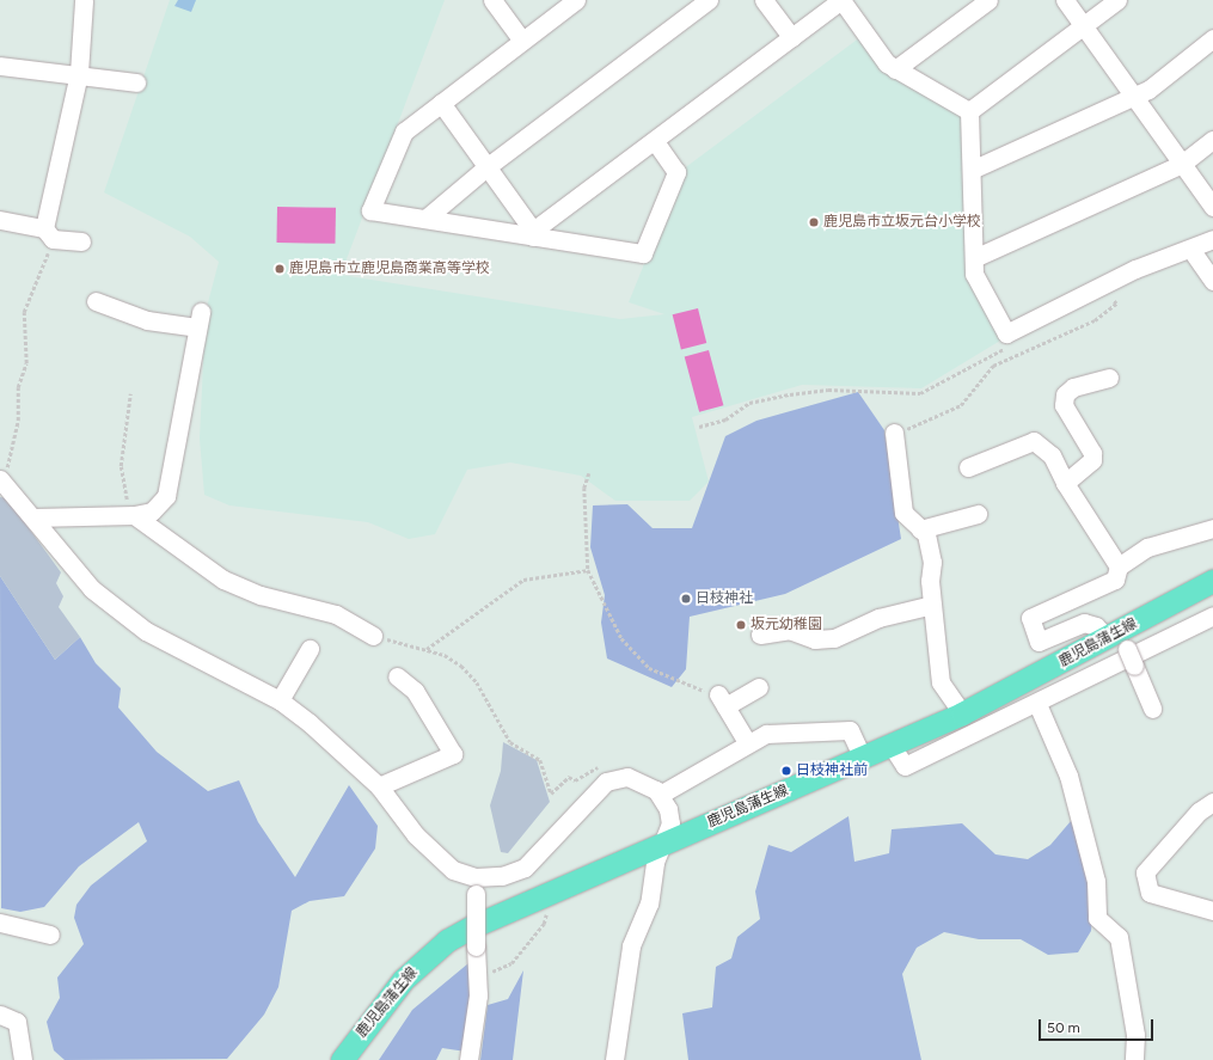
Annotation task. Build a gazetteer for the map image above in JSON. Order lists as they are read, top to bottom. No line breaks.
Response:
{"streets":{"main road":["鹿児島蒲生線"]},"places":["鹿児島市立坂元台小学校","鹿児島市立鹿児島商業高等学校","日枝神社","坂元幼稚園","日枝神社前"],"scale_bar":"50 m"}
